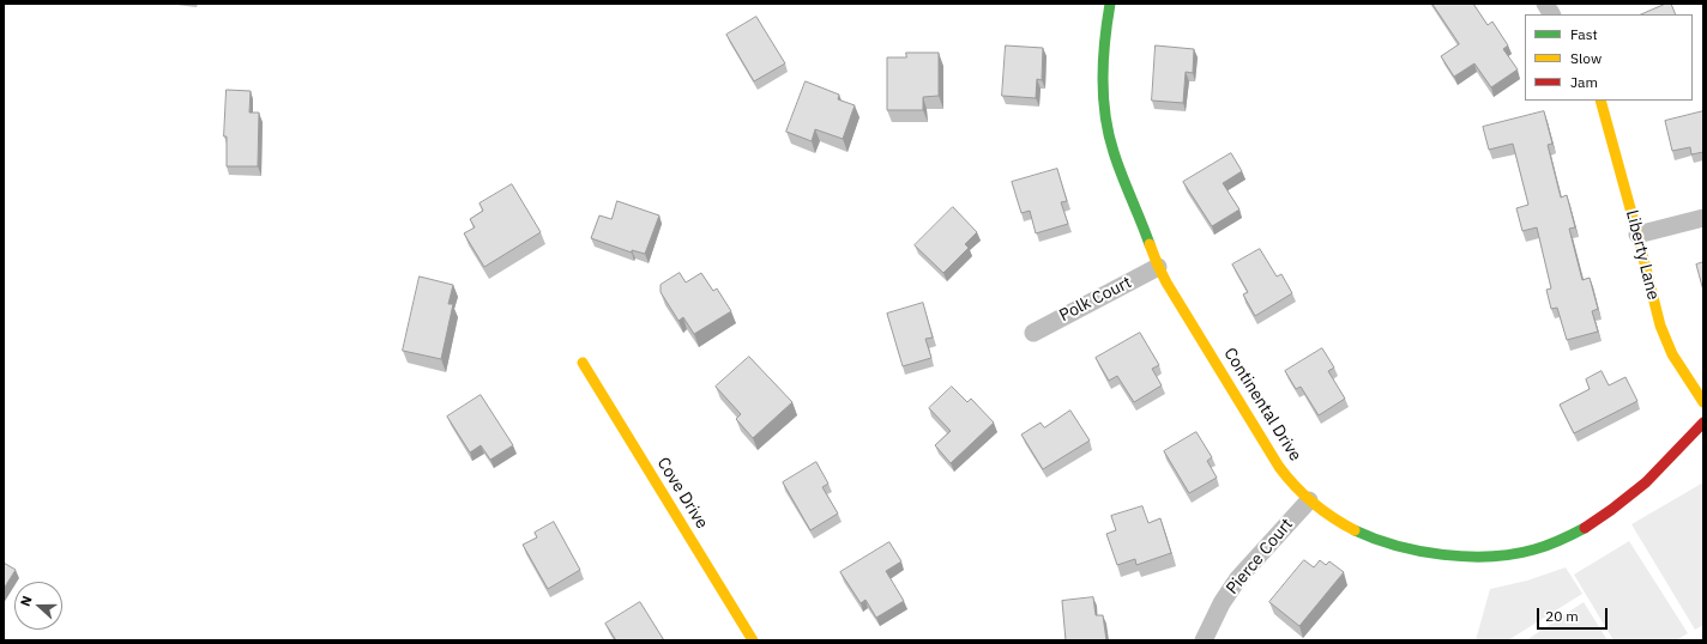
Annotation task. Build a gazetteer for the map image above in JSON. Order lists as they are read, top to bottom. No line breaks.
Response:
{"streets":{"street":["Liberty Lane","Polk Court","Continental Drive","Cove Drive","Pierce Court"]},"crossings":[["Polk Court","Continental Drive"],["Continental Drive","Pierce Court"]],"legend":["Fast","Slow","Jam"],"scale_bar":"20 m","north":"left"}
